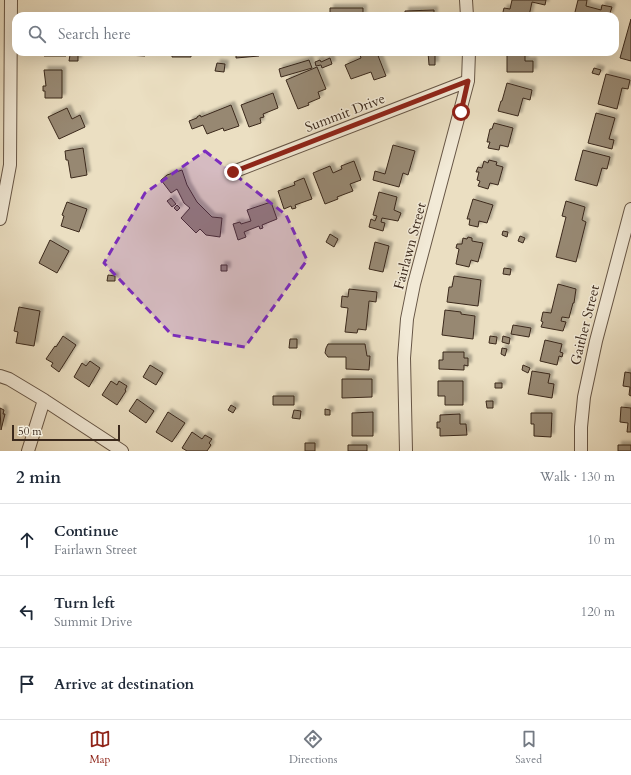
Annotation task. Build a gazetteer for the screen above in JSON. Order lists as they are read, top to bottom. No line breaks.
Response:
{"streets":{"street":["Summit Drive","Fairlawn Street","Gaither Street"]},"crossings":[["Summit Drive","Fairlawn Street"]],"scale_bar":"50 m","page":{"search":"Search here","scale":"50 m","heading":["2 min","Walk · 130 m"],"list":[["Continue","Fairlawn Street","10 m"],["Turn left","Summit Drive","120 m"],"Arrive at destination"],"nav":["Map","Directions","Saved"]}}
